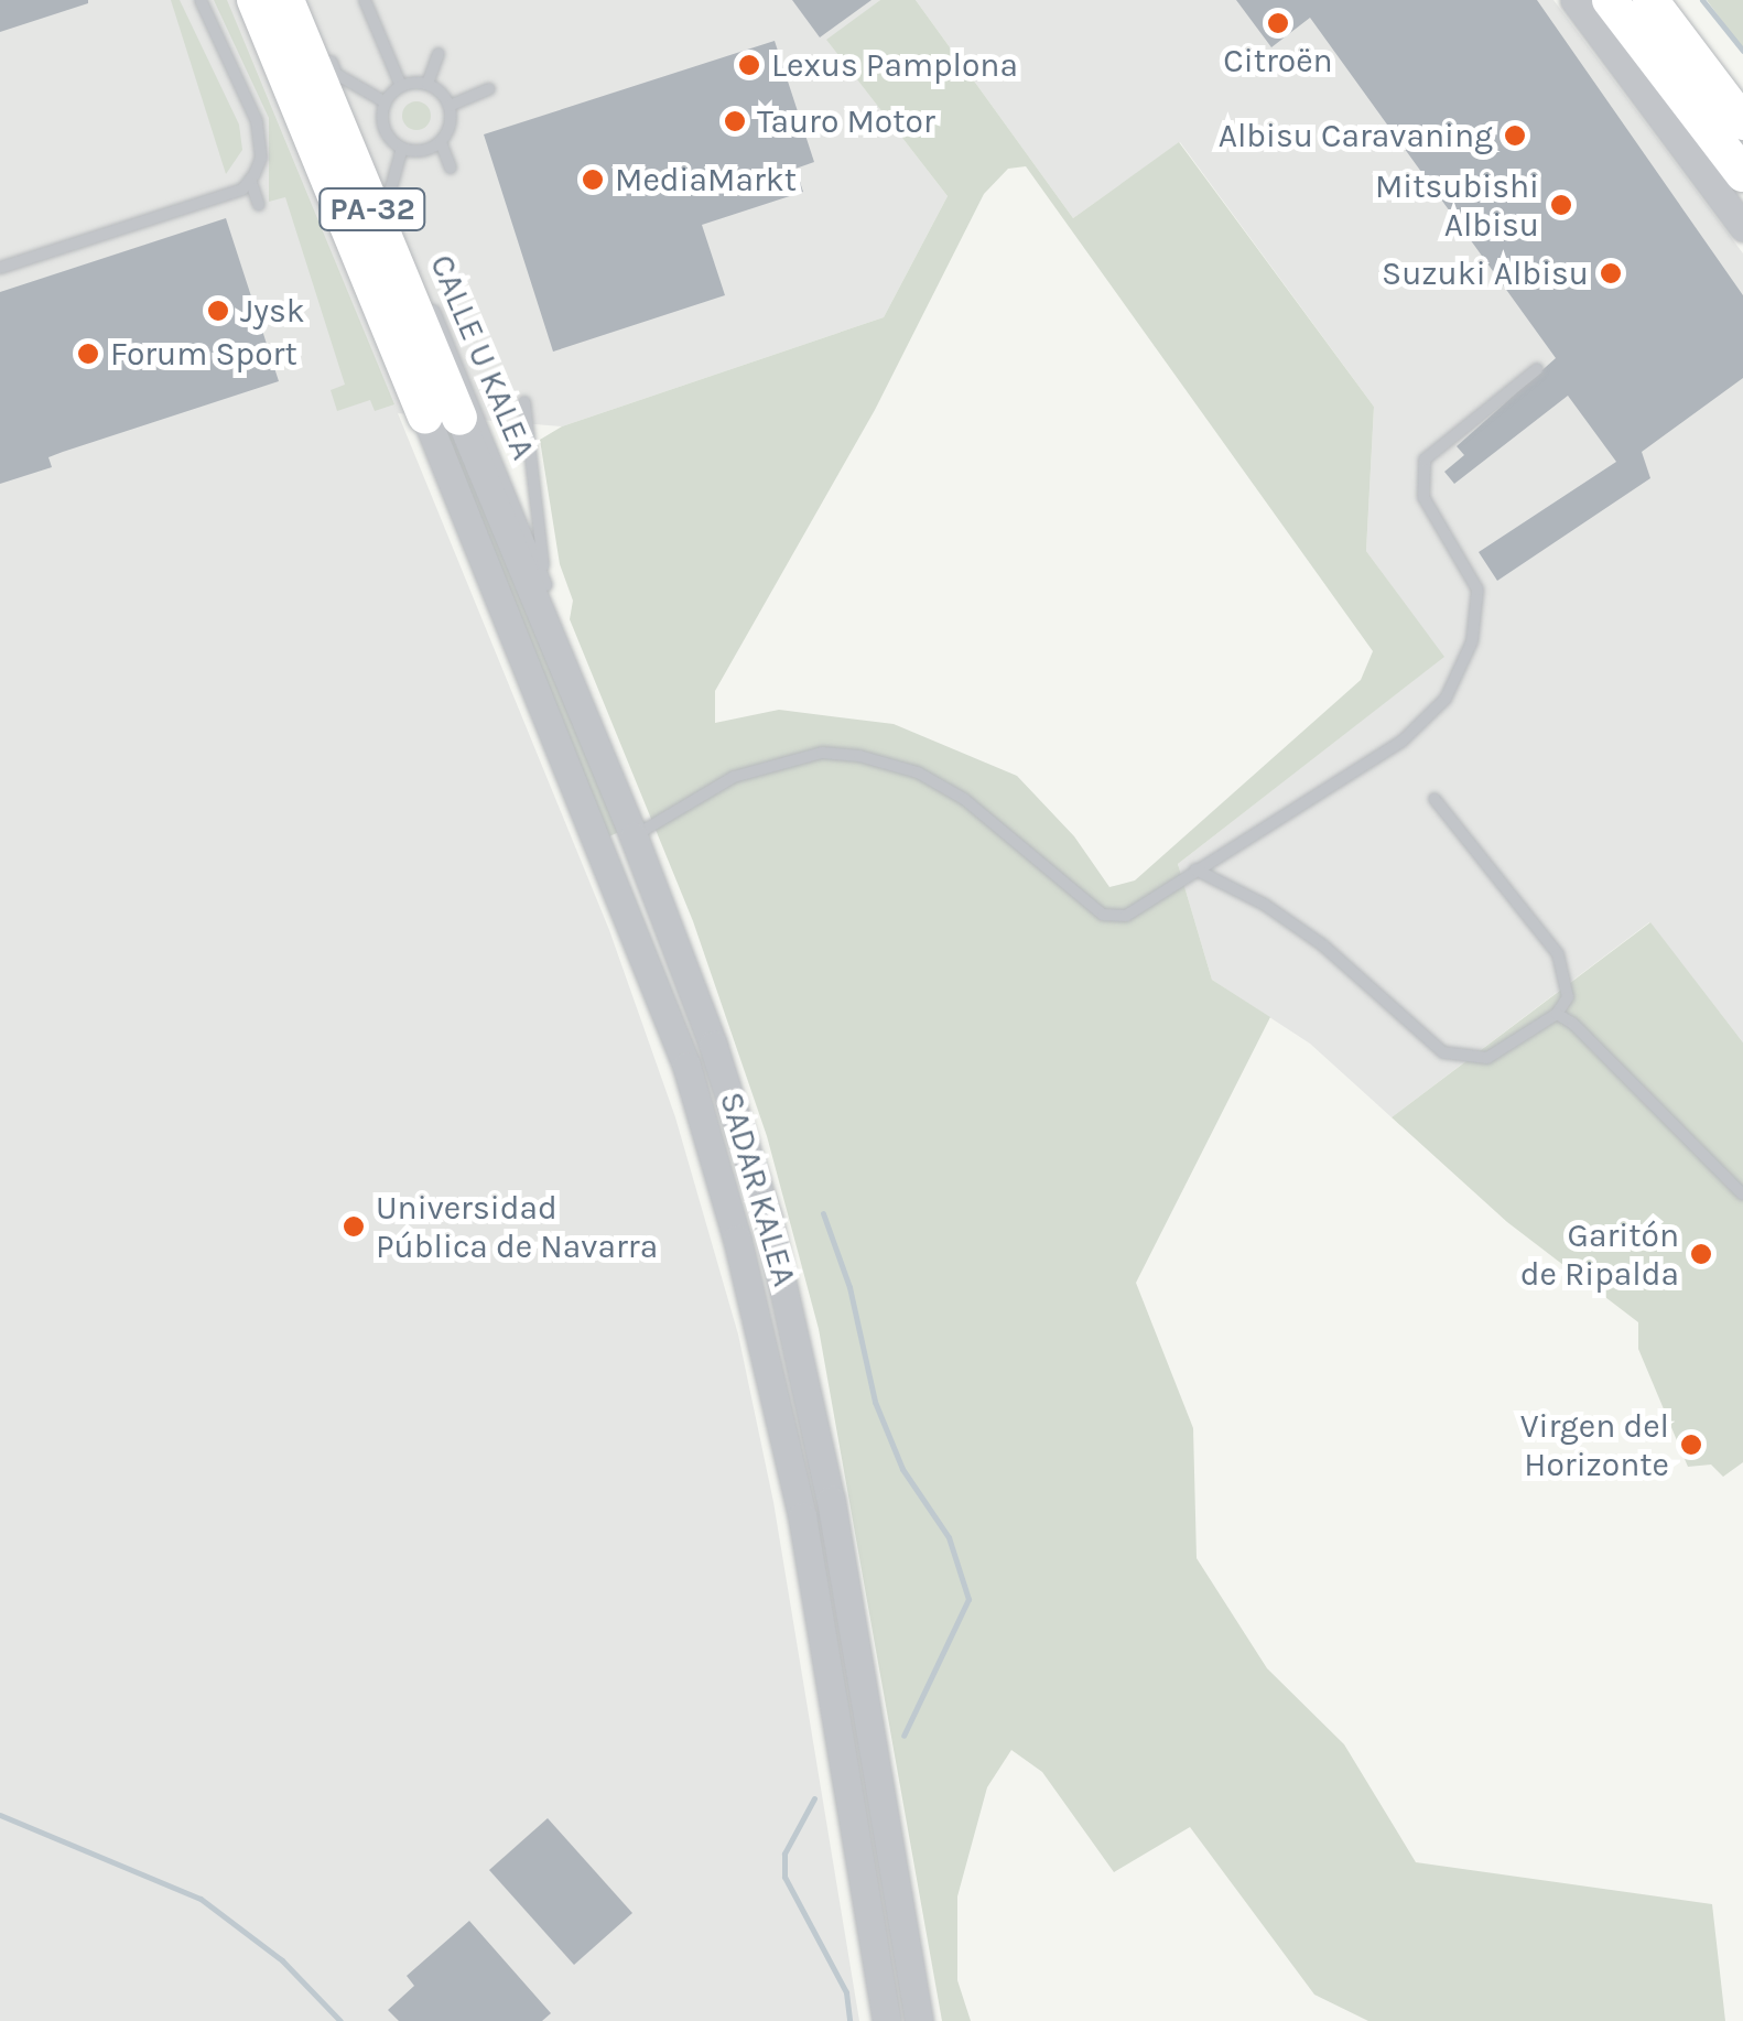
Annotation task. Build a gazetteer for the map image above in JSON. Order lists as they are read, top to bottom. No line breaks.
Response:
{"streets":{"highway":["PA-32"],"street":["SADAR KALEA"],"lane":["CALLE U KALEA"]},"crossings":[["PA-32","SADAR KALEA"],["CALLE U KALEA","SADAR KALEA"]],"places":["Citroën","Lexus Pamplona","Tauro Motor","Albisu Caravaning","MediaMarkt","Mitsubishi Albisu","Suzuki Albisu","Jysk","Forum Sport","Universidad Pública de Navarra","Garitón de Ripalda","Virgen del Horizonte"]}
